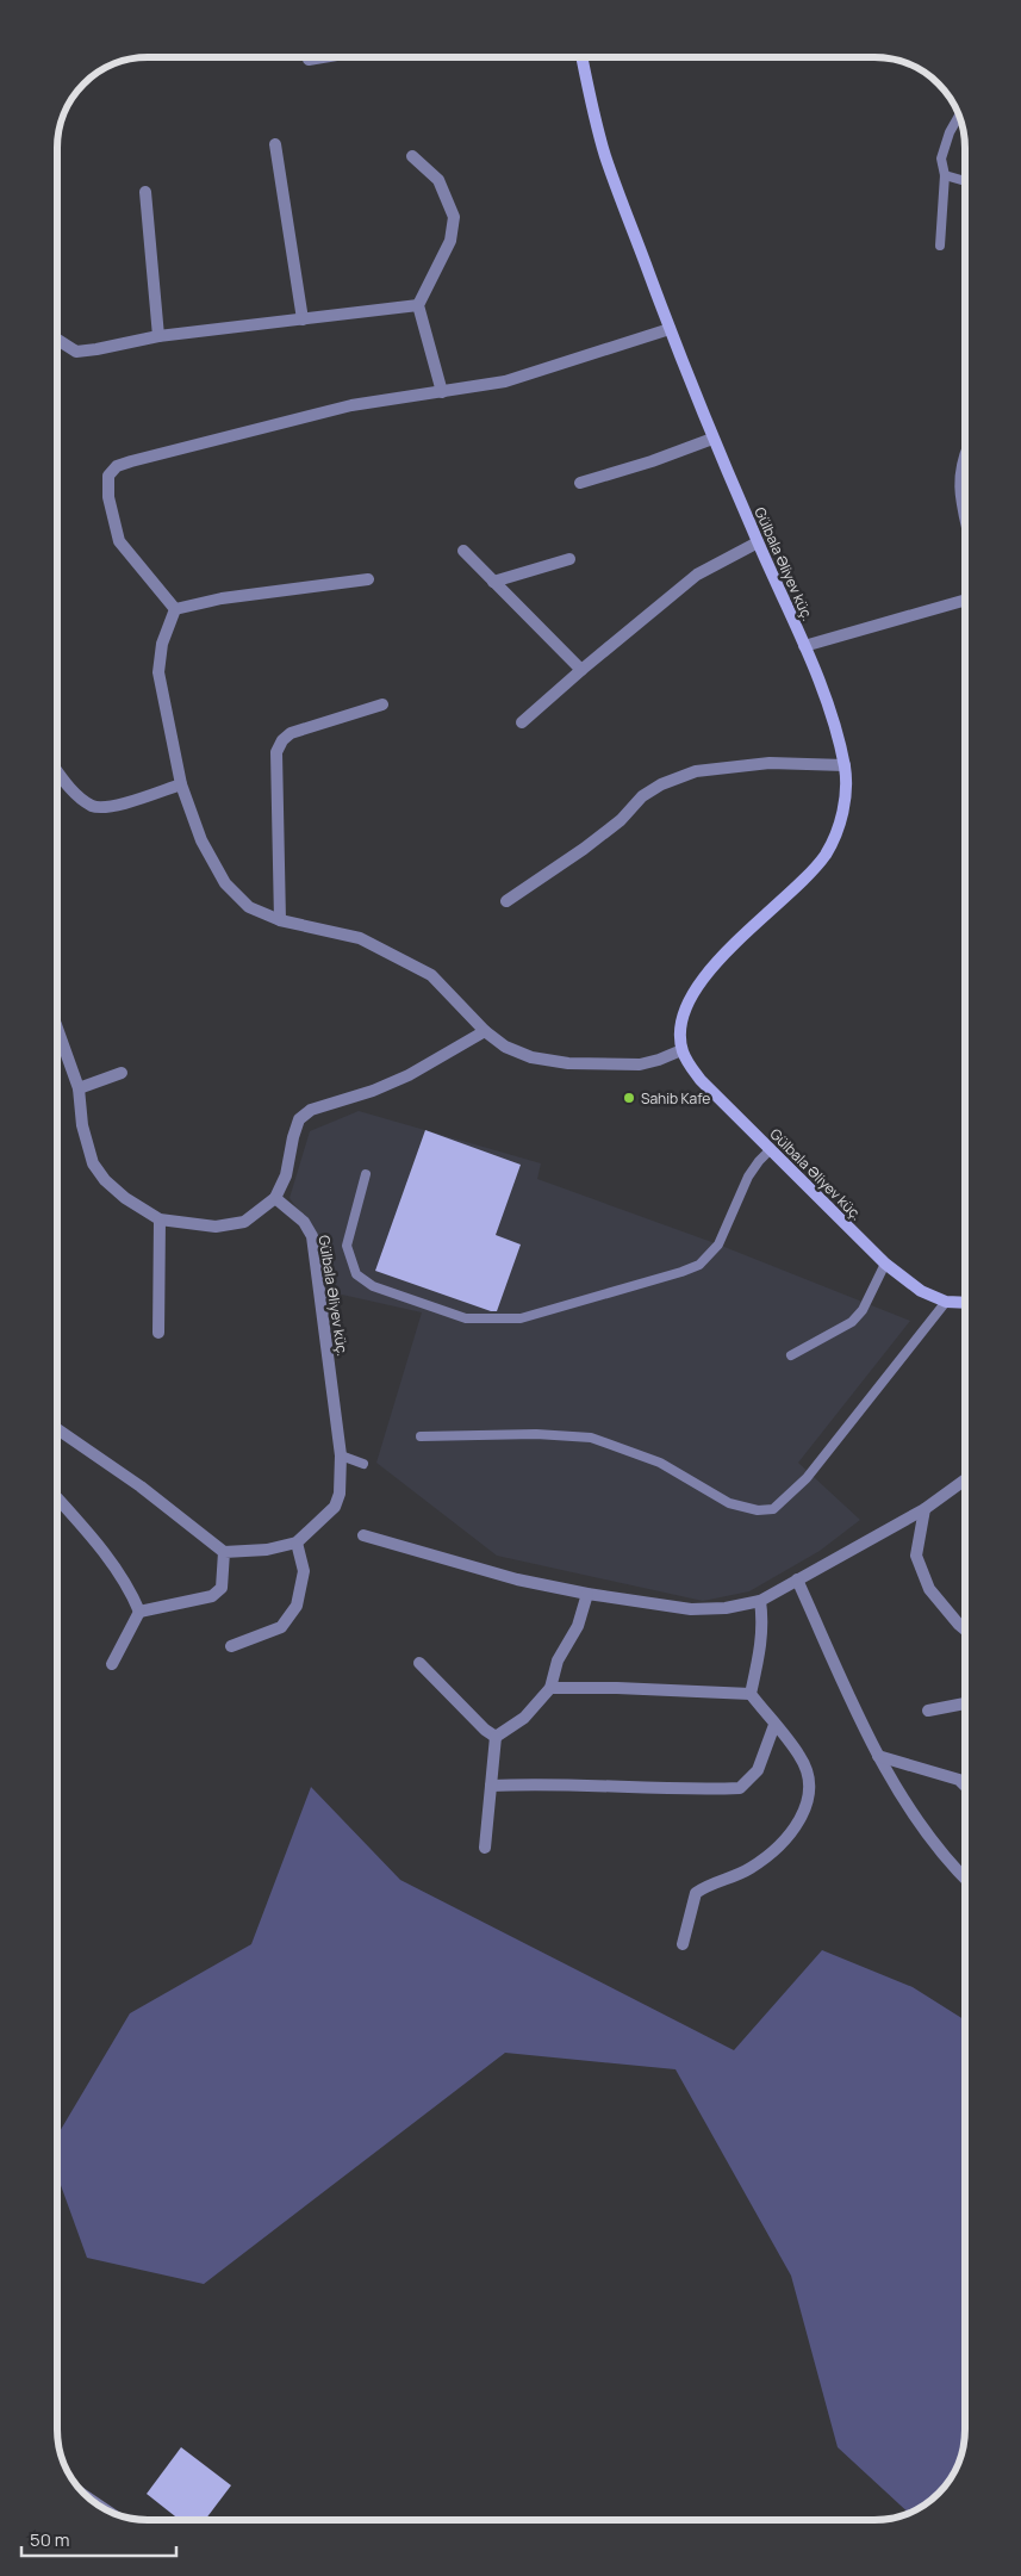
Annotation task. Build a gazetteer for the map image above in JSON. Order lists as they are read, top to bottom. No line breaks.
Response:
{"streets":{"street":["Gülbala Əliyev küç."]},"places":["Sahib Kafe"],"scale_bar":"50 m"}
